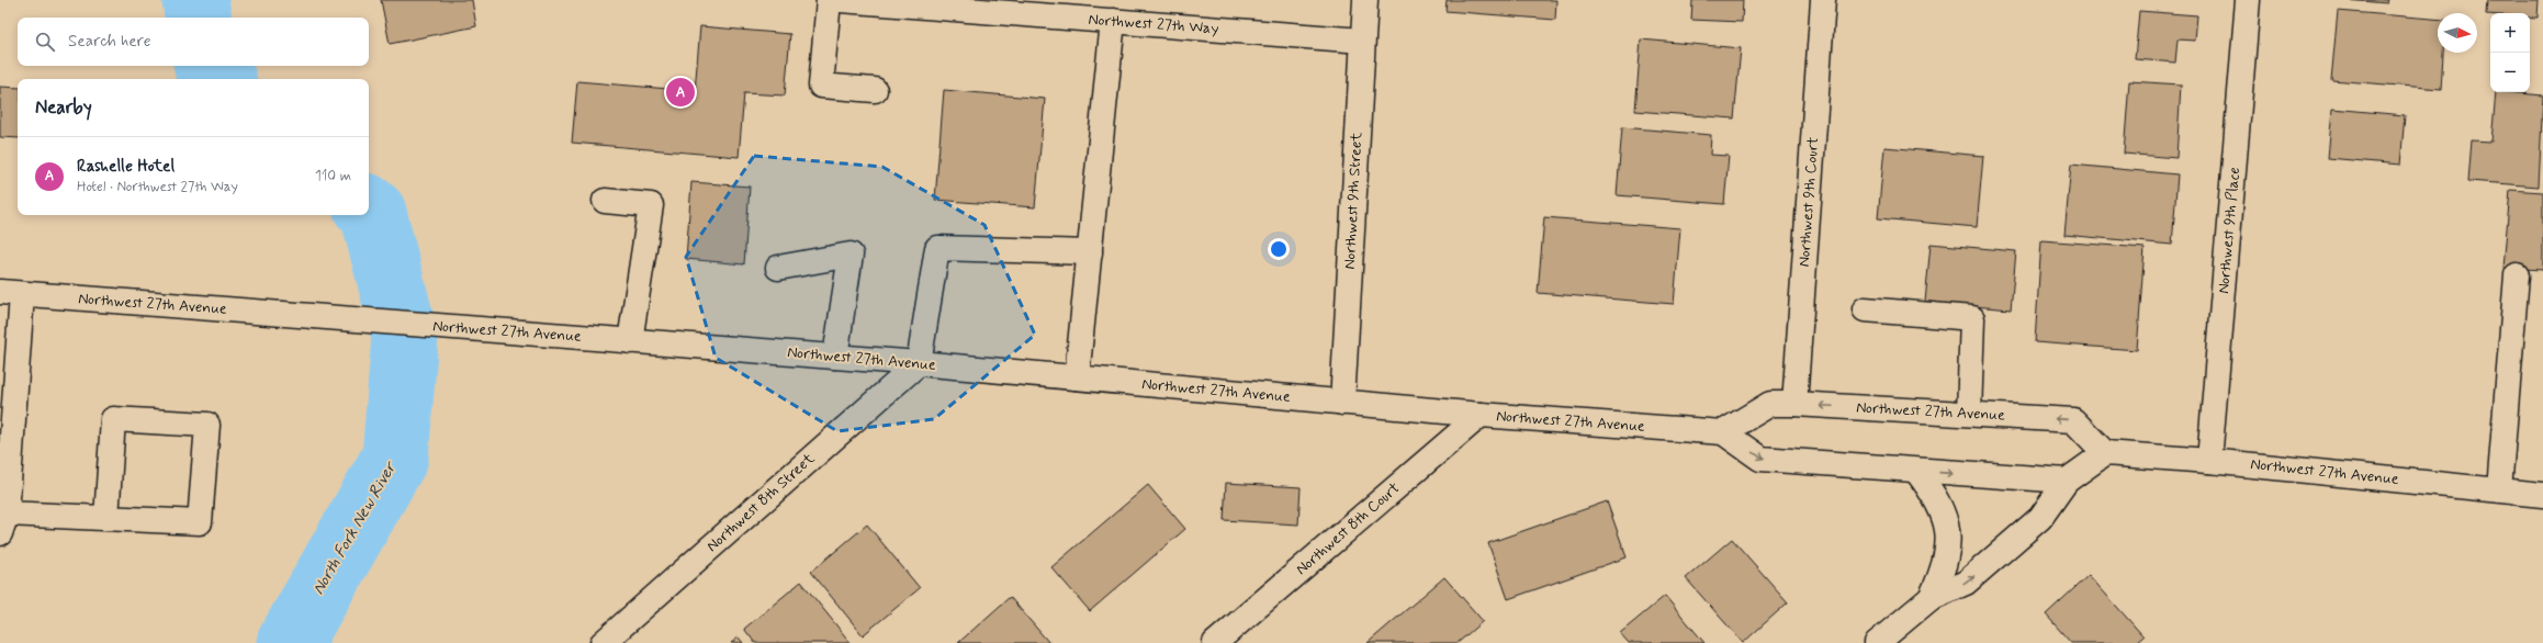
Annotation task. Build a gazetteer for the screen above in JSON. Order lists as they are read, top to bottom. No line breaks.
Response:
{"streets":{"street":["Northwest 27th Way","Northwest 9th Street","Northwest 9th Court","Northwest 9th Place","Northwest 27th Avenue","Northwest 8th Street","Northwest 8th Court"]},"crossings":[["Northwest 27th Way","Northwest 9th Street"],["Northwest 9th Street","Northwest 27th Avenue"],["Northwest 9th Court","Northwest 27th Avenue"],["Northwest 9th Place","Northwest 27th Avenue"],["Northwest 27th Avenue","Northwest 8th Street"],["Northwest 27th Avenue","Northwest 8th Court"]],"water":["North Fork New River"],"north":"right","page":{"map_buttons":["+","−"],"search":"Search here","pins":"A","heading":"Nearby","list":[{"mark":"A","name":"Rashelle Hotel","note":"Hotel · Northwest 27th Way","value":"110 m"}]}}
